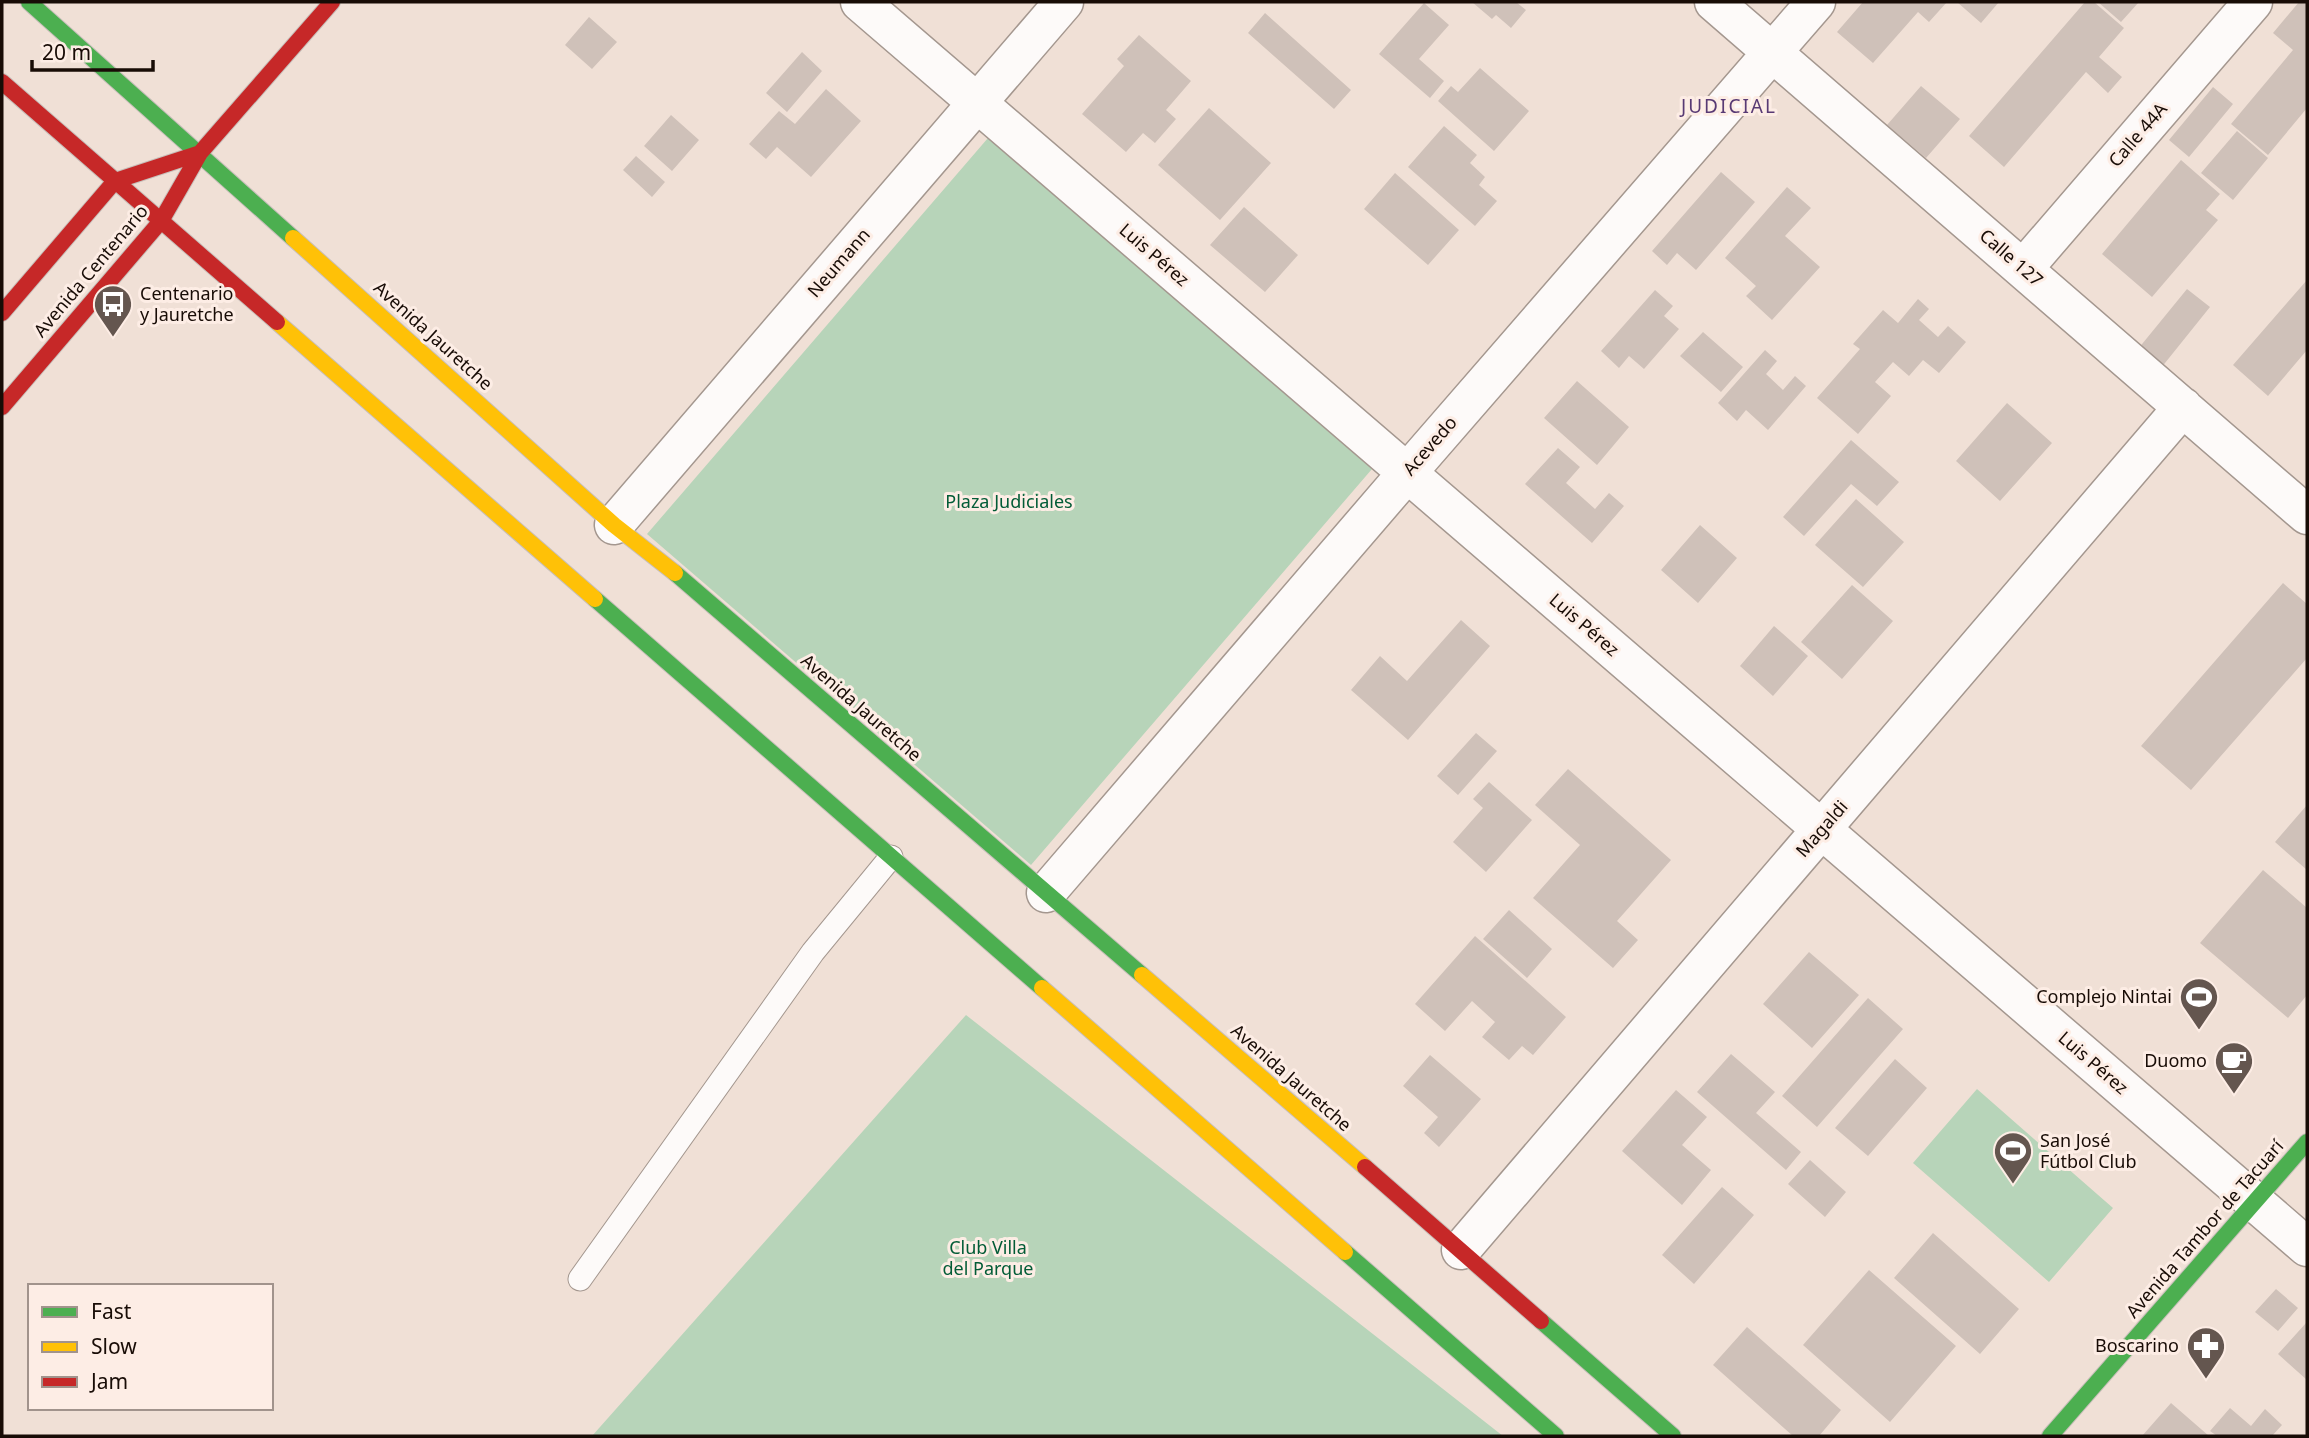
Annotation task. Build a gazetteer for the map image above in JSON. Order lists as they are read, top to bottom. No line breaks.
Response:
{"streets":{"main road":["Avenida Centenario","Avenida Jauretche","Avenida Tambor de Tacuarí"],"street":["Calle 44A","Luis Pérez","Calle 127","Neumann","Acevedo","Magaldi"]},"crossings":[["Calle 44A","Calle 127"],["Luis Pérez","Neumann"],["Luis Pérez","Acevedo"],["Luis Pérez","Magaldi"],["Luis Pérez","Avenida Tambor de Tacuarí"],["Calle 127","Acevedo"],["Calle 127","Magaldi"],["Neumann","Avenida Jauretche"],["Avenida Centenario","Avenida Jauretche"],["Avenida Jauretche","Acevedo"],["Avenida Jauretche","Magaldi"]],"districts":["JUDICIAL"],"parks":["Plaza Judiciales","Club Villa del Parque"],"places":{"bus stop":["Centenario y Jauretche"],"sports":["Complejo Nintai","San José Fútbol Club"],"cafe":["Duomo"],"pharmacy":["Boscarino"]},"legend":["Fast","Slow","Jam"],"scale_bar":"20 m"}
